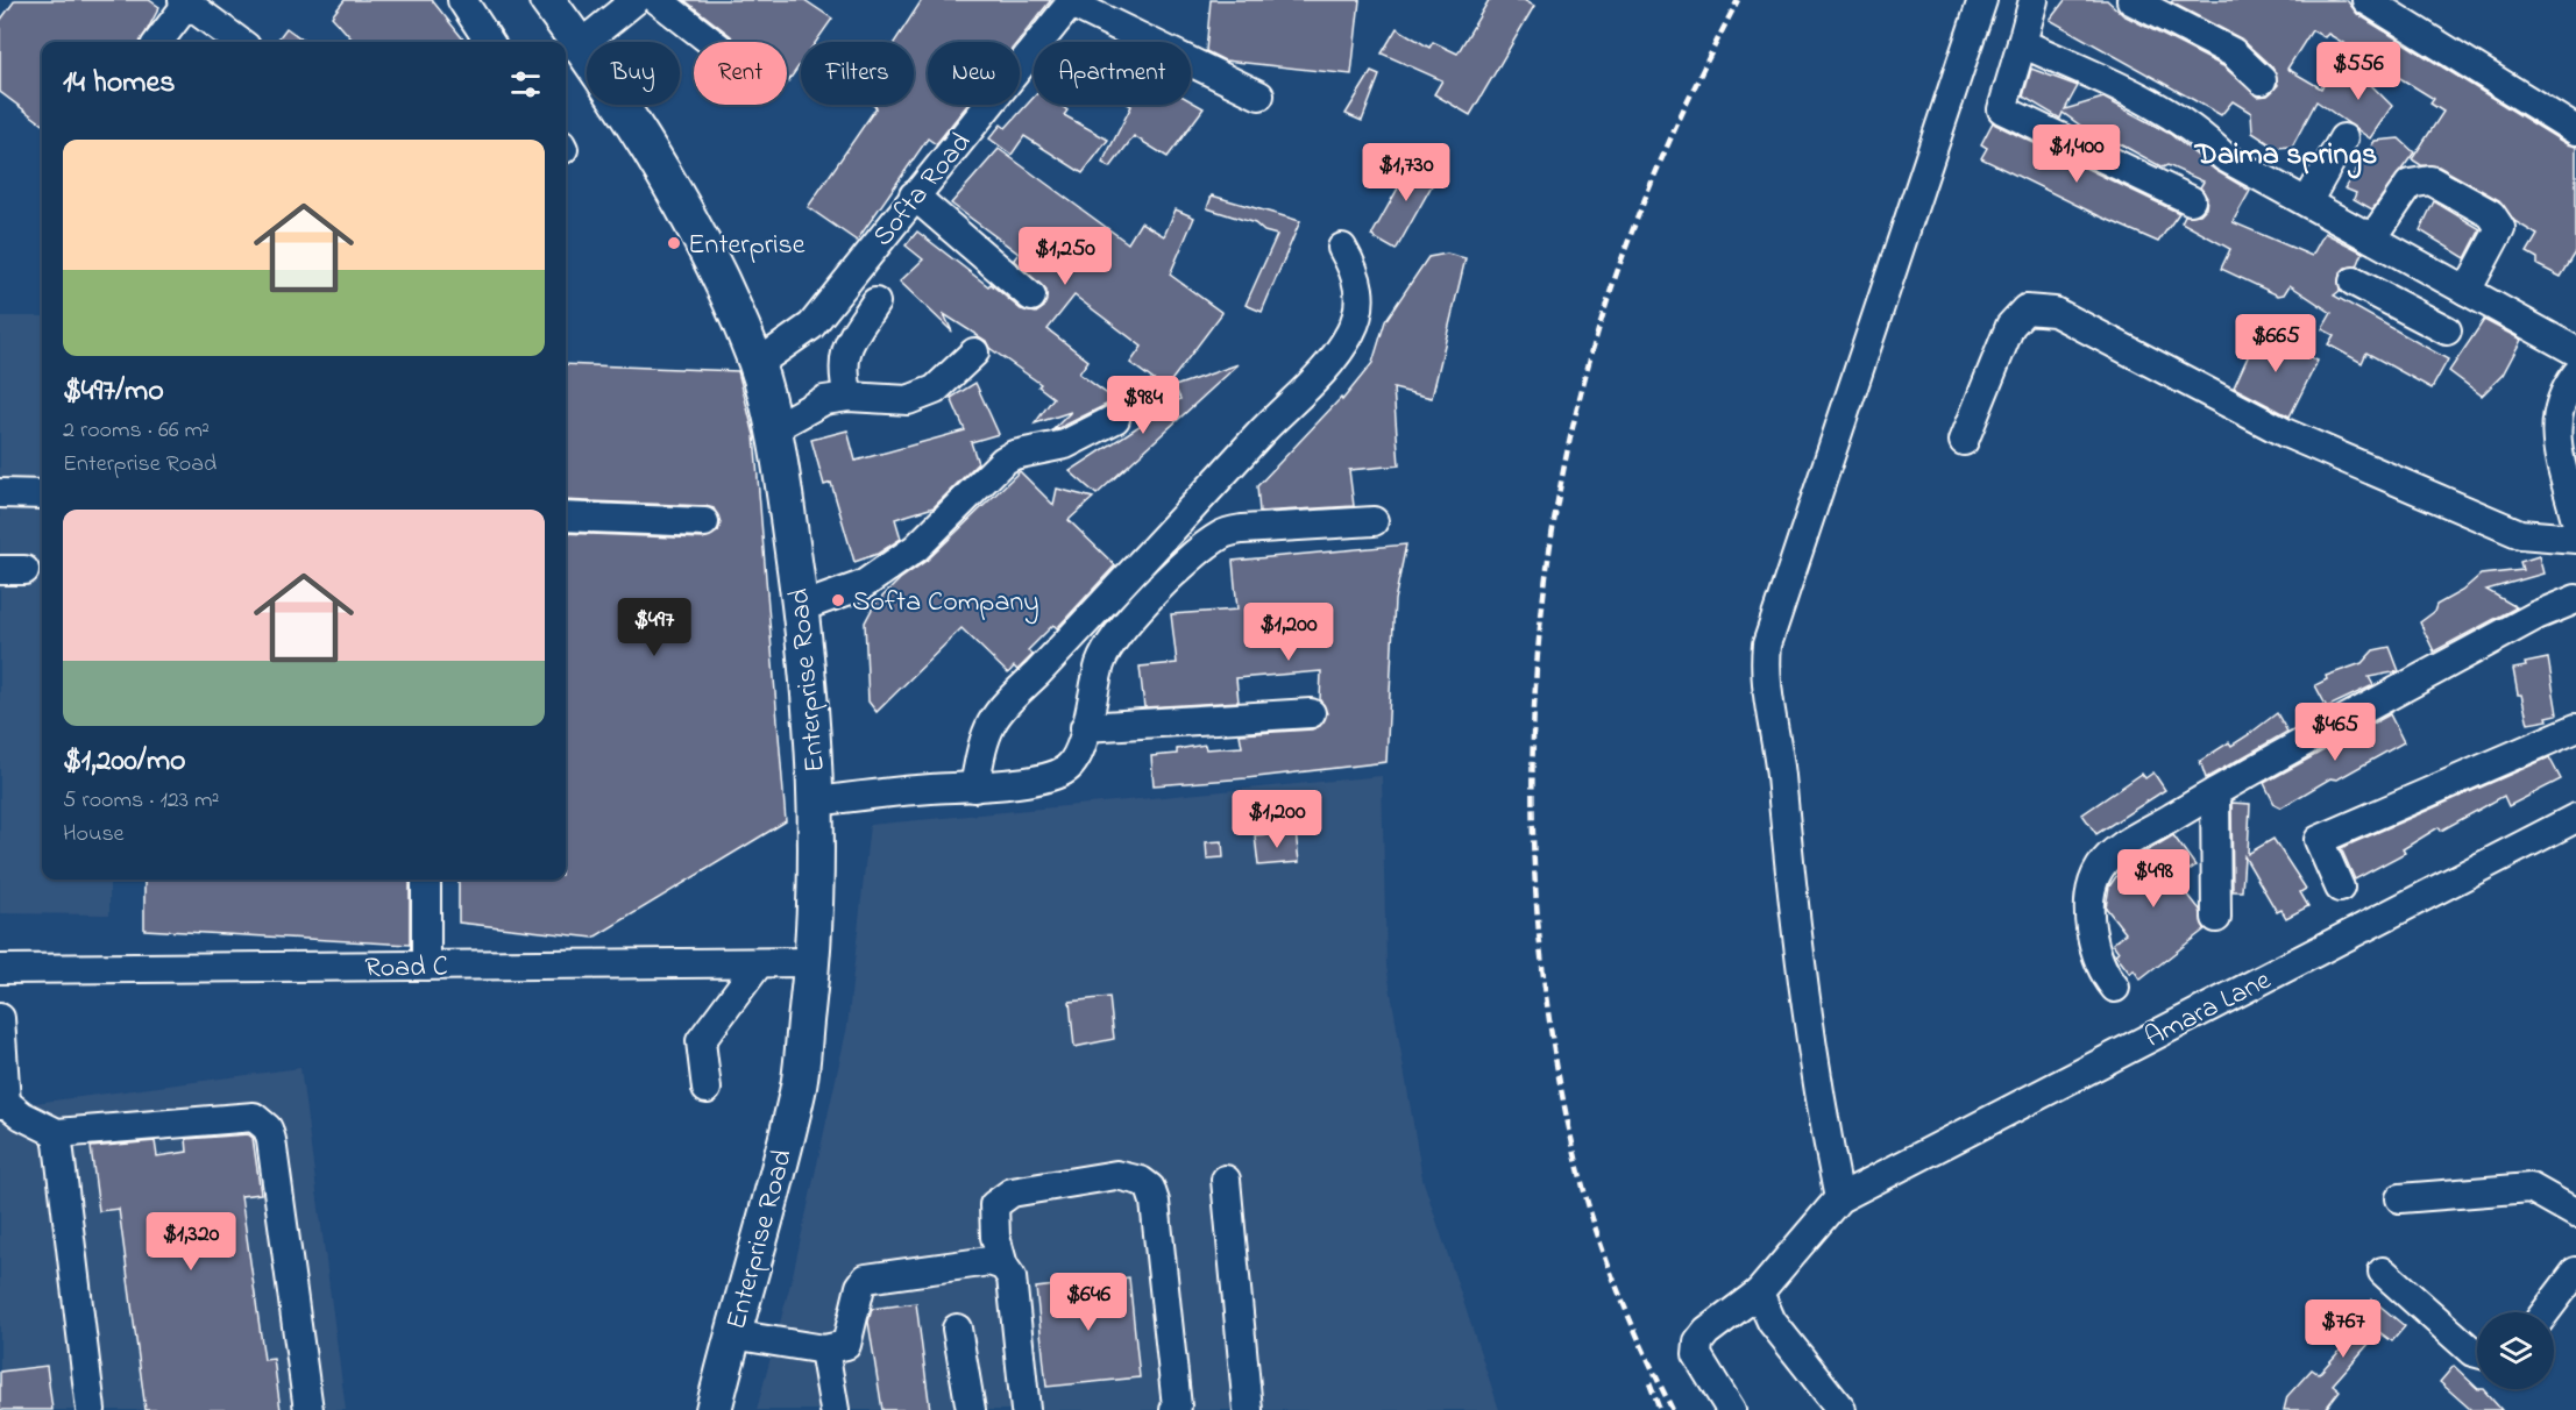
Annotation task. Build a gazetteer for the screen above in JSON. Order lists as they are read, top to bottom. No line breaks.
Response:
{"streets":{"main road":["Enterprise Road"],"street":["Softa Road","Road C","Amara Lane"]},"crossings":[["Softa Road","Enterprise Road"],["Enterprise Road","Road C"]],"districts":["Daima springs"],"places":["Enterprise","Softa Company"],"page":{"price":["$556","$1,400","$1,730","$1,250","$665","$984","$497","$1,200","$465","$1,200","$498","$1,320","$646","$767"],"chip":["Buy","Rent","Filters","New","Apartment"],"heading":"14 homes","list":[{"name":"$497/mo","note":"2 rooms · 66 m² · Enterprise Road"},{"name":"$1,200/mo","note":"5 rooms · 123 m² · House"}]}}
